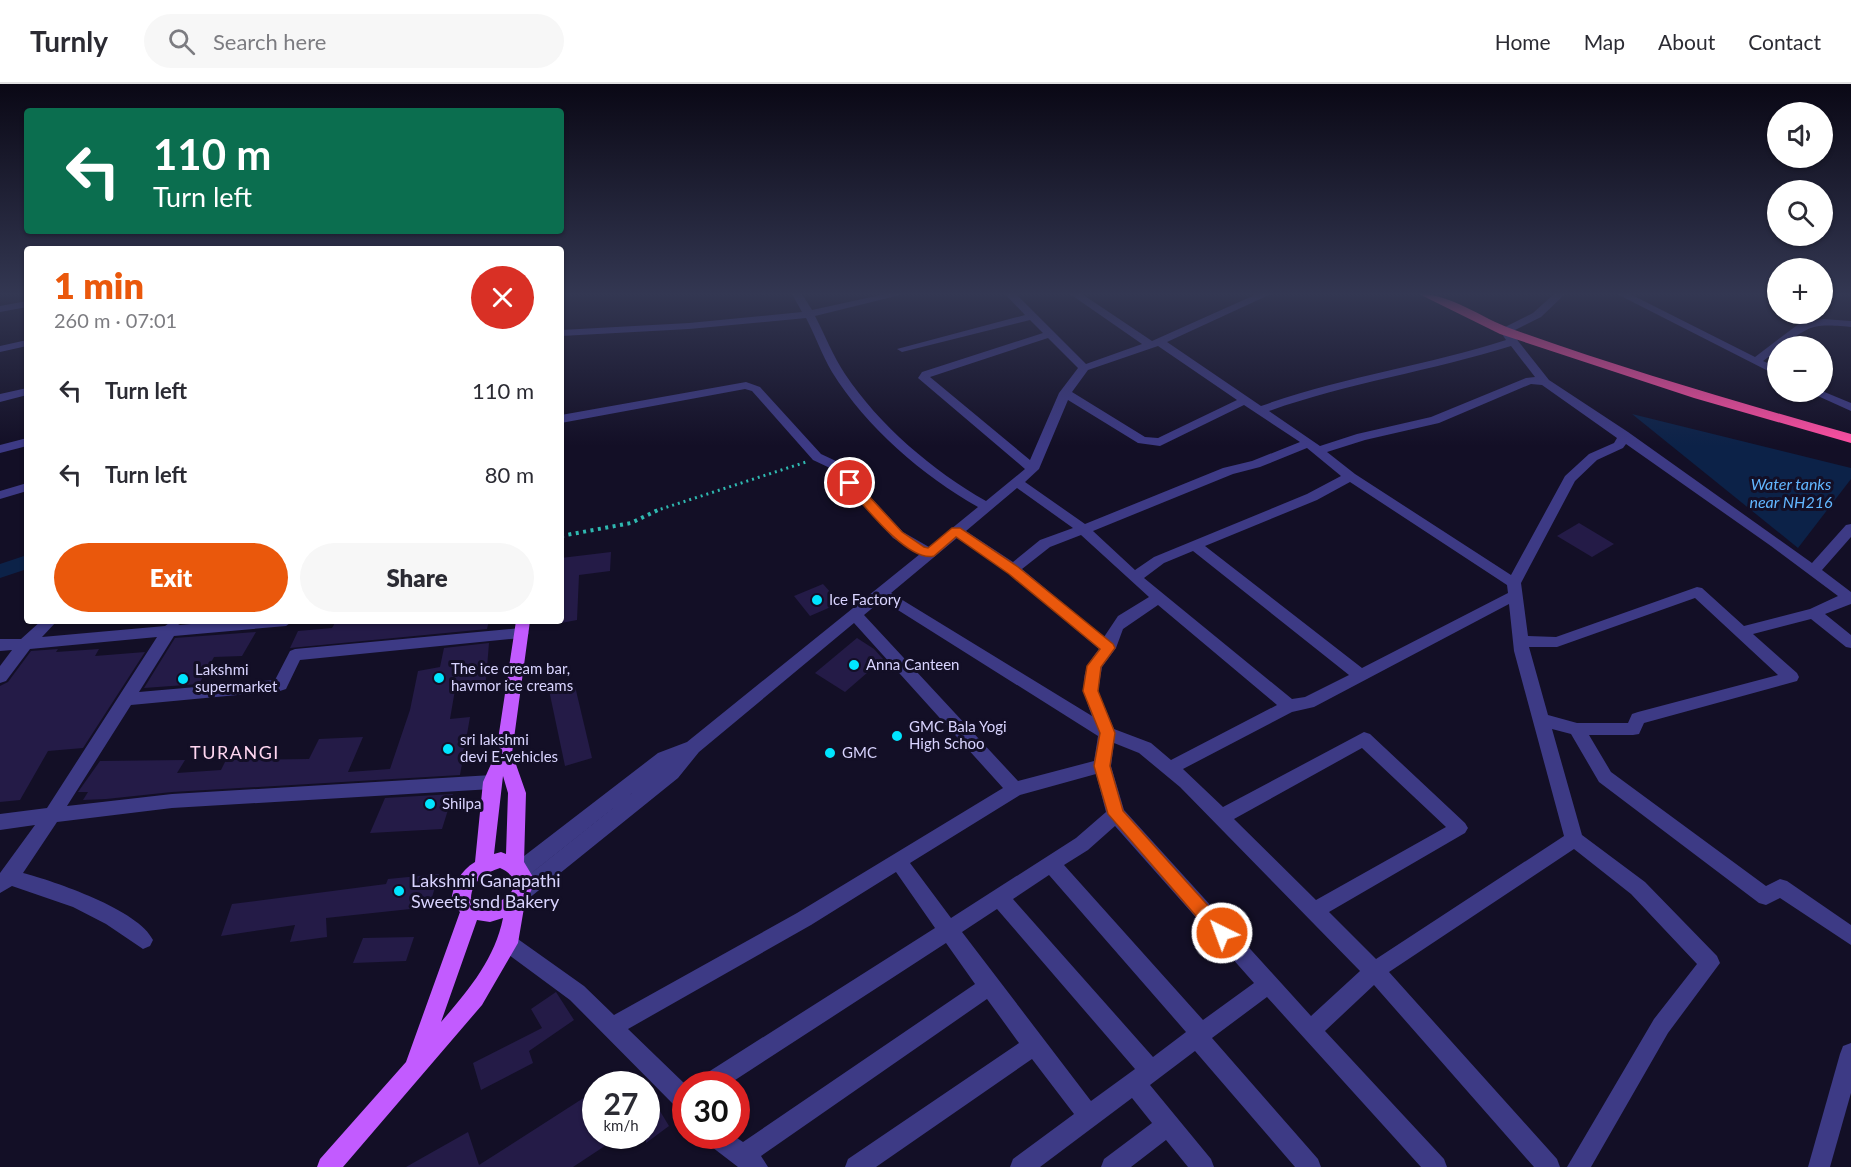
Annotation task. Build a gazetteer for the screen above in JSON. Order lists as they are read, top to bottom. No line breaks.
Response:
{"districts":["TURANGI"],"water":["Water tanks near NH216"],"places":["Ice Factory","Anna Canteen","The ice cream bar, havmor ice creams","Lakshmi supermarket","GMC Bala Yogi High Schoo","sri lakshmi devi E-vehicles","GMC","Shilpa","Lakshmi Ganapathi Sweets snd Bakery"],"page":{"header":"Turnly","search":"Search here","nav":["Home","Map","About","Contact"],"map_buttons":["+","−"],"turn":["110 m","Turn left"],"heading":["1 min","260 m · 07:01"],"list":[{"name":"Turn left","value":"110 m"},{"name":"Turn left","value":"80 m"}],"buttons":["Exit","Share"],"speed":"27 km/h","limit":"30"}}
